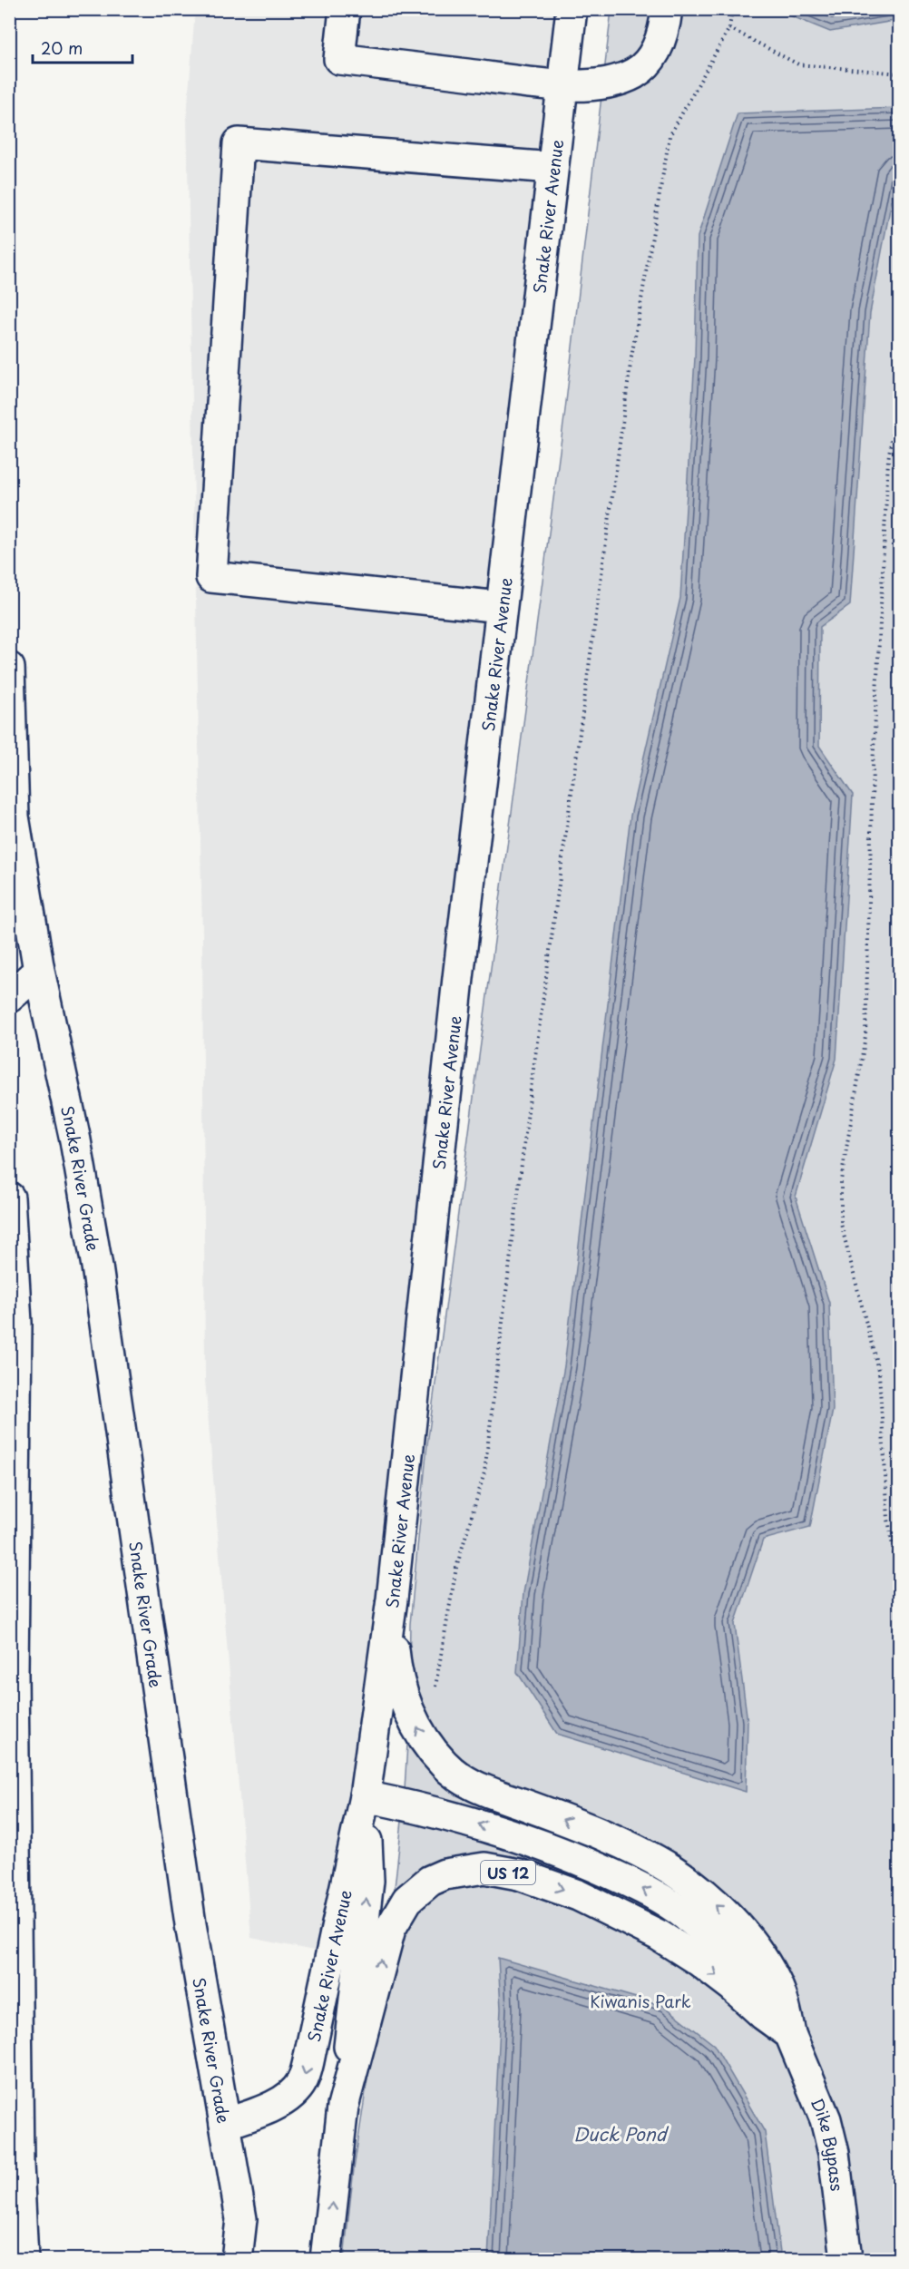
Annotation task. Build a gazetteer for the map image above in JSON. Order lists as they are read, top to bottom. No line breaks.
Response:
{"streets":{"main road":["Snake River Avenue","Snake River Grade","US 12","Dike Bypass"]},"crossings":[["Snake River Avenue","Snake River Grade"],["Snake River Avenue","US 12"],["US 12","Dike Bypass"]],"water":["Duck Pond"],"parks":["Kiwanis Park"],"scale_bar":"20 m"}
